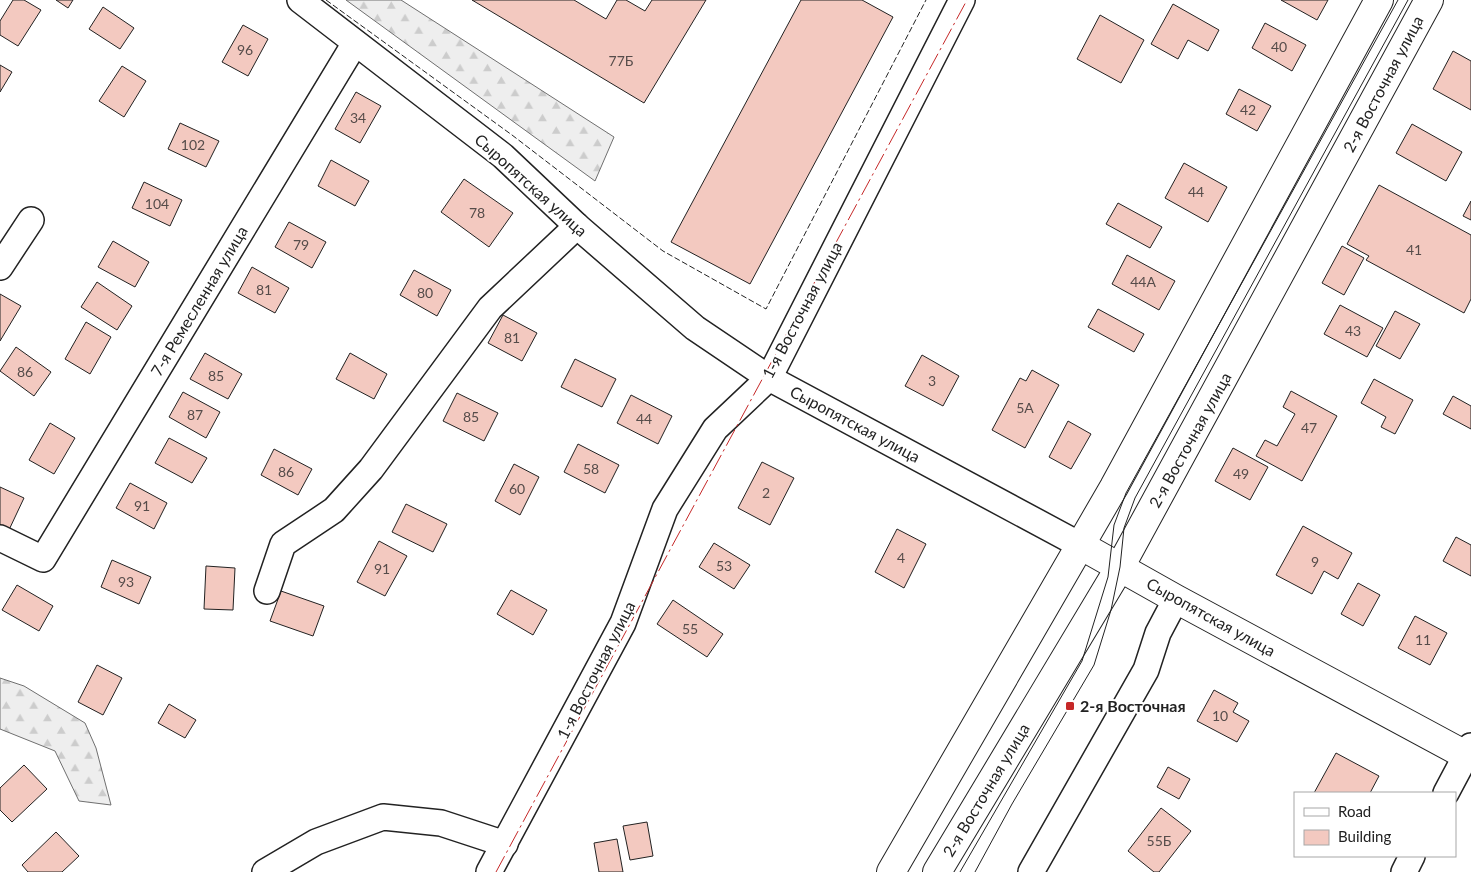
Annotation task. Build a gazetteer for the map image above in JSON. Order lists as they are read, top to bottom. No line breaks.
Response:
{"streets":{"main road":["2-я Восточная улица","Сыропятская улица"],"street":["7-я Ремесленная улица","1-я Восточная улица"]},"crossings":[["2-я Восточная улица","Сыропятская улица"],["Сыропятская улица","7-я Ремесленная улица"],["Сыропятская улица","1-я Восточная улица"]],"places":{"transit":["2-я Восточная"]},"house_numbers":["40","96","77Б","42","34","102","44","104","78","79","41","44А","81","80","43","81","86","85","3","5А","87","85","44","47","58","86","49","60","2","91","4","9","53","91","93","55","11","10","55Б"],"legend":["Road","Building"]}
